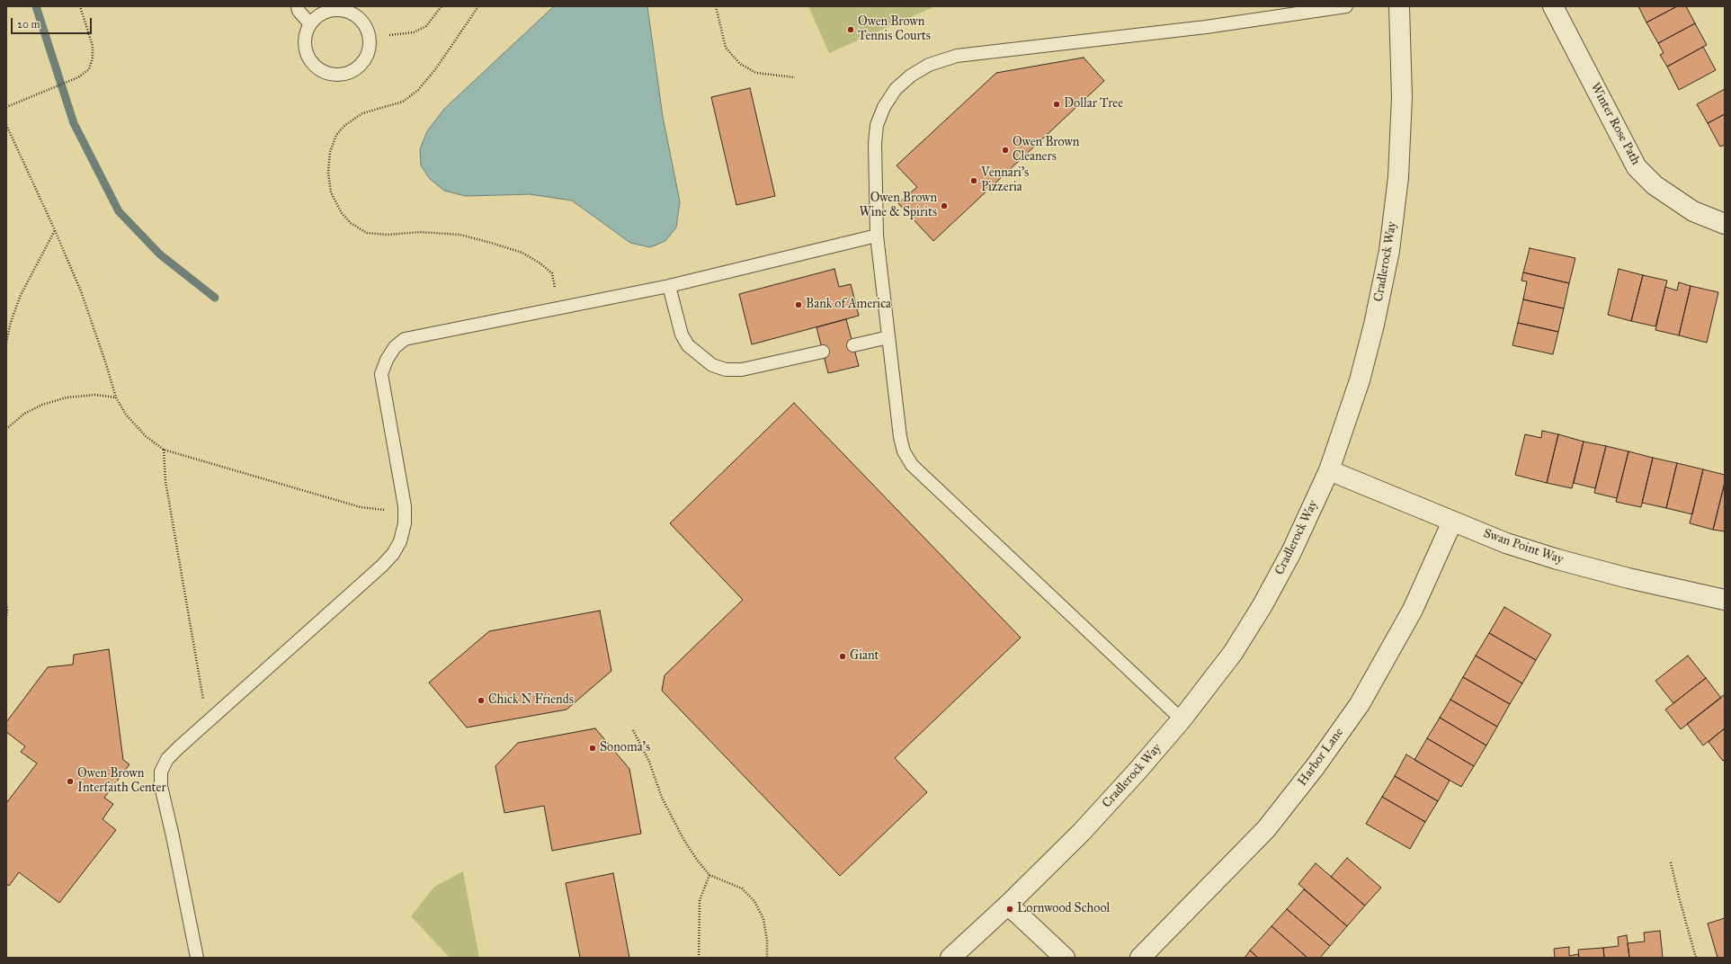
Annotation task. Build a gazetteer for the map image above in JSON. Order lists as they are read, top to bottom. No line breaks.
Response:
{"streets":{"street":["Winter Rose Path","Cradlerock Way","Swan Point Way","Harbor Lane"]},"crossings":[["Cradlerock Way","Swan Point Way"],["Swan Point Way","Harbor Lane"]],"places":["Owen Brown Tennis Courts","Dollar Tree","Owen Brown Cleaners","Vennari's Pizzeria","Owen Brown Wine & Spirits","Bank of America","Giant","Chick N Friends","Sonoma's","Owen Brown Interfaith Center","Lornwood School"],"scale_bar":"20 m"}
